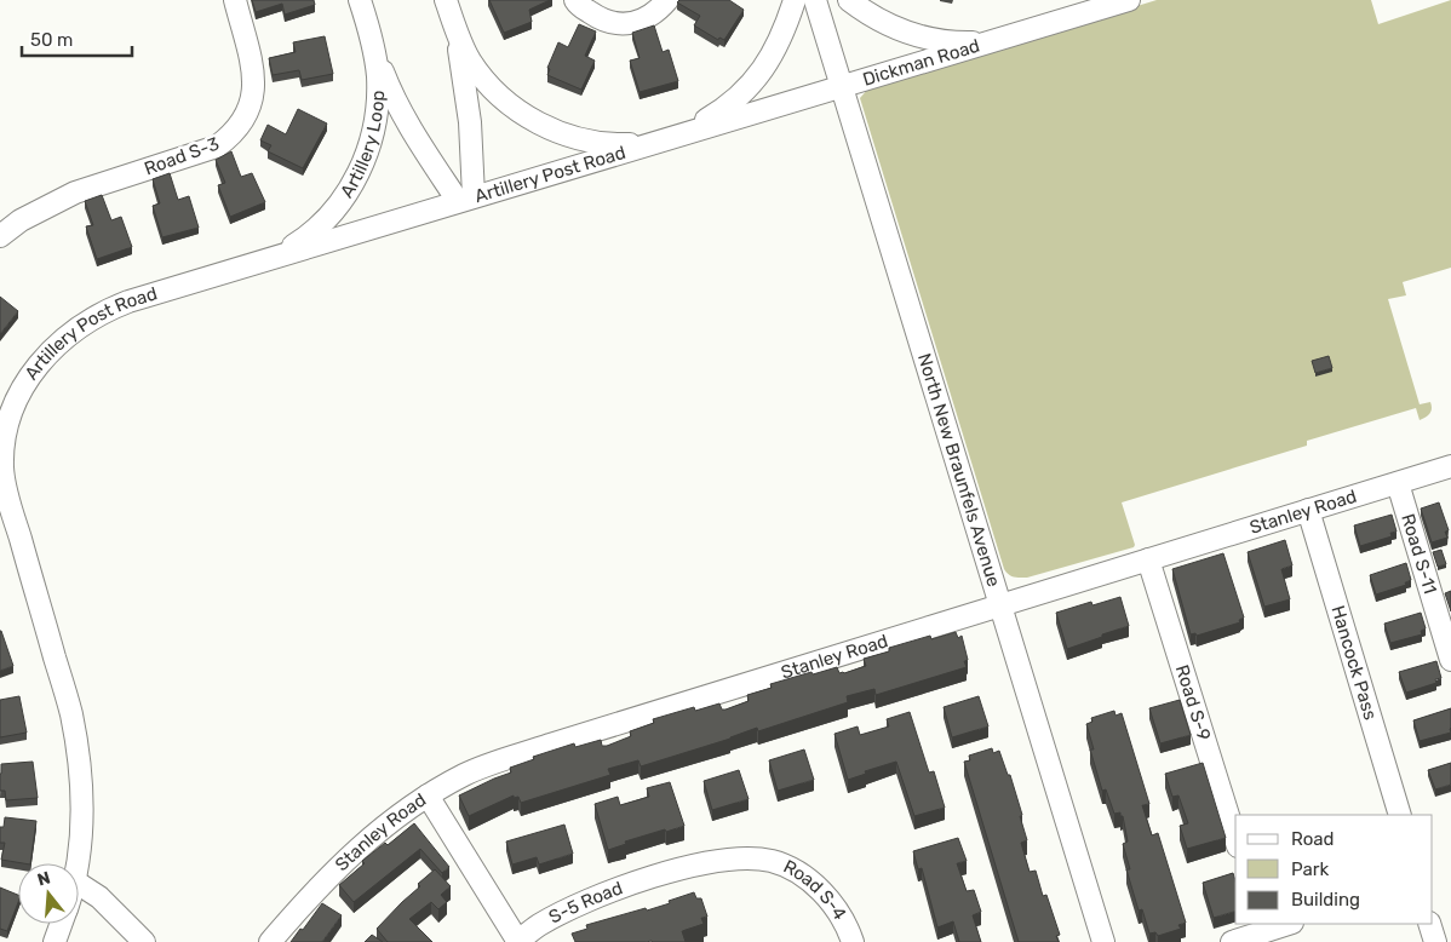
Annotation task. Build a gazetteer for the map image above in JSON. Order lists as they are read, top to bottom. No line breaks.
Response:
{"streets":{"street":["Dickman Road","Artillery Loop","Road S-3","Artillery Post Road","North New Braunfels Avenue","Stanley Road","Road S-11","Hancock Pass","Road S-9","Road S-4","S-5 Road"]},"crossings":[["Dickman Road","Artillery Post Road"],["Dickman Road","North New Braunfels Avenue"],["Artillery Loop","Artillery Post Road"],["Artillery Post Road","North New Braunfels Avenue"],["North New Braunfels Avenue","Stanley Road"],["Stanley Road","Road S-11"],["Stanley Road","Hancock Pass"],["Stanley Road","Road S-9"],["Stanley Road","S-5 Road"],["Road S-4","S-5 Road"]],"legend":["Road","Park","Building"],"scale_bar":"50 m","north":"top"}
